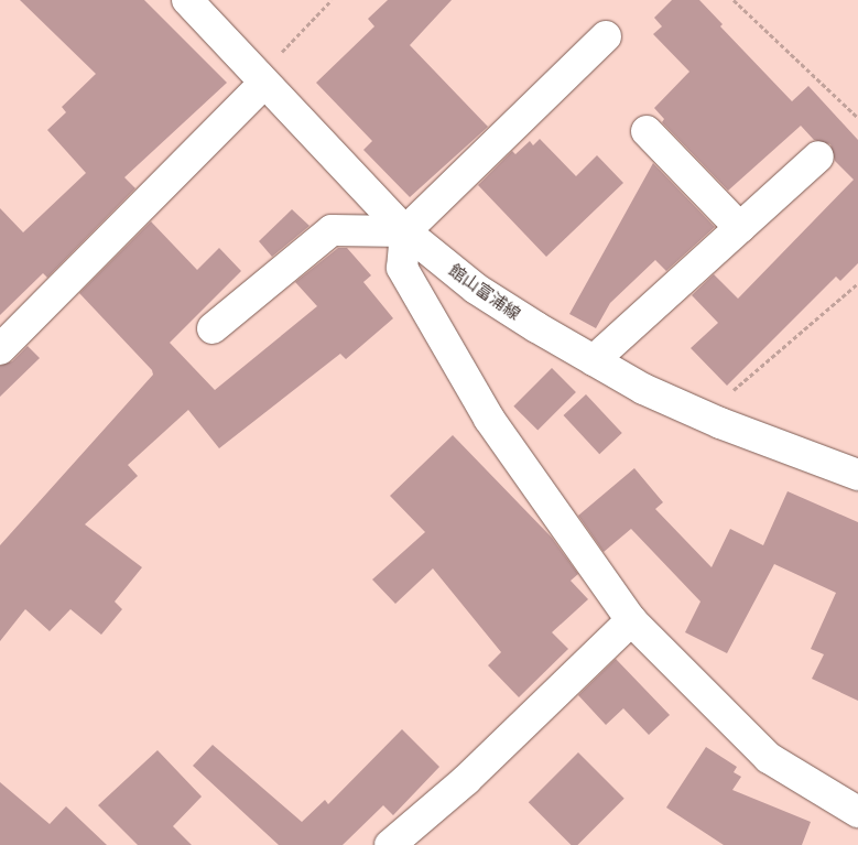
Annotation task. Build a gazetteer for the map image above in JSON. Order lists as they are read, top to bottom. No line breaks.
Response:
{"streets":{"street":["館山富浦線"]}}
